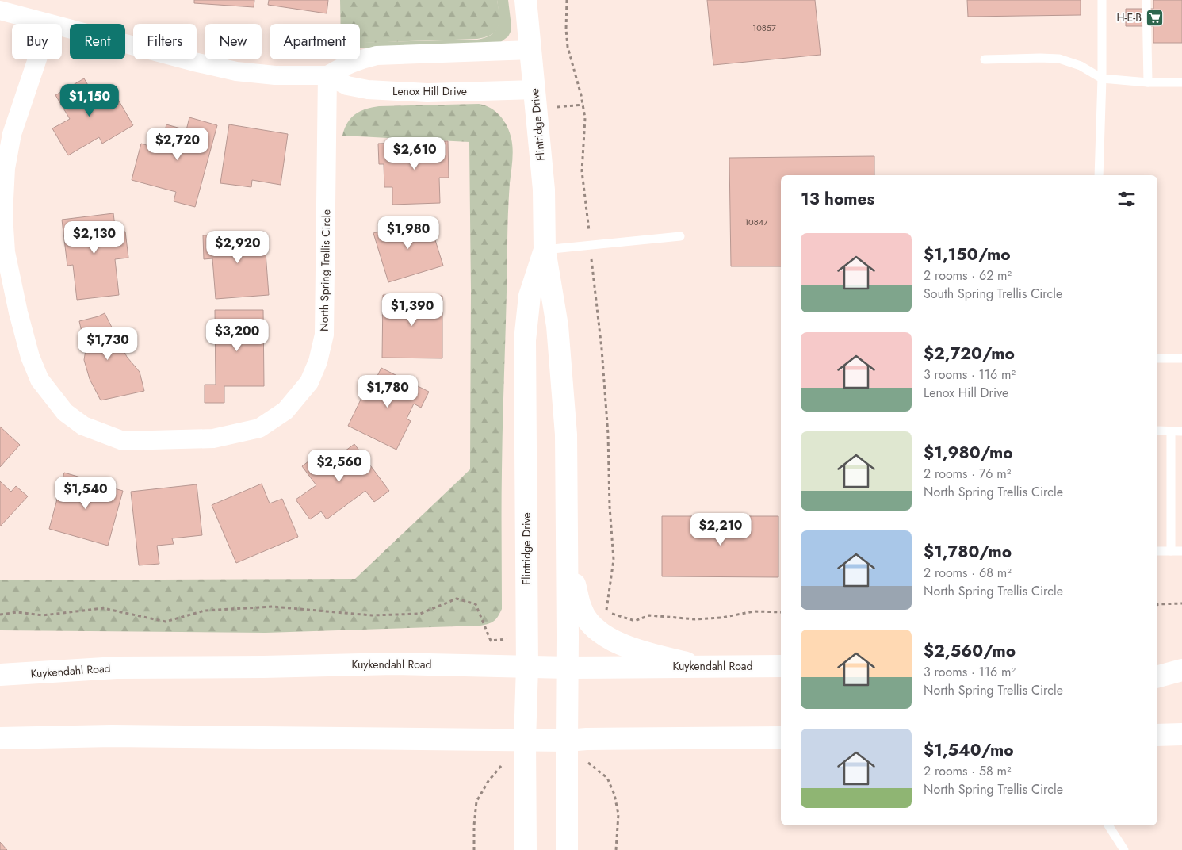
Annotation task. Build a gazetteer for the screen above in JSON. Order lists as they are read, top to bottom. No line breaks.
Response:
{"streets":{"street":["Lenox Hill Drive","Flintridge Drive","North Spring Trellis Circle","Kuykendahl Road"]},"crossings":[["Lenox Hill Drive","Flintridge Drive"],["Lenox Hill Drive","North Spring Trellis Circle"],["Flintridge Drive","Kuykendahl Road"]],"places":{"supermarket":["H-E-B"]},"house_numbers":["10857","10847"],"page":{"chip":["Buy","Rent","Filters","New","Apartment"],"price":["$1,150","$2,720","$2,610","$1,980","$2,130","$2,920","$1,390","$3,200","$1,730","$1,780","$2,560","$1,540","$2,210"],"heading":"13 homes","list":[{"name":"$1,150/mo","note":"2 rooms · 62 m² · South Spring Trellis Circle"},{"name":"$2,720/mo","note":"3 rooms · 116 m² · Lenox Hill Drive"},{"name":"$1,980/mo","note":"2 rooms · 76 m² · North Spring Trellis Circle"},{"name":"$1,780/mo","note":"2 rooms · 68 m² · North Spring Trellis Circle"},{"name":"$2,560/mo","note":"3 rooms · 116 m² · North Spring Trellis Circle"},{"name":"$1,540/mo","note":"2 rooms · 58 m² · North Spring Trellis Circle"}]}}
